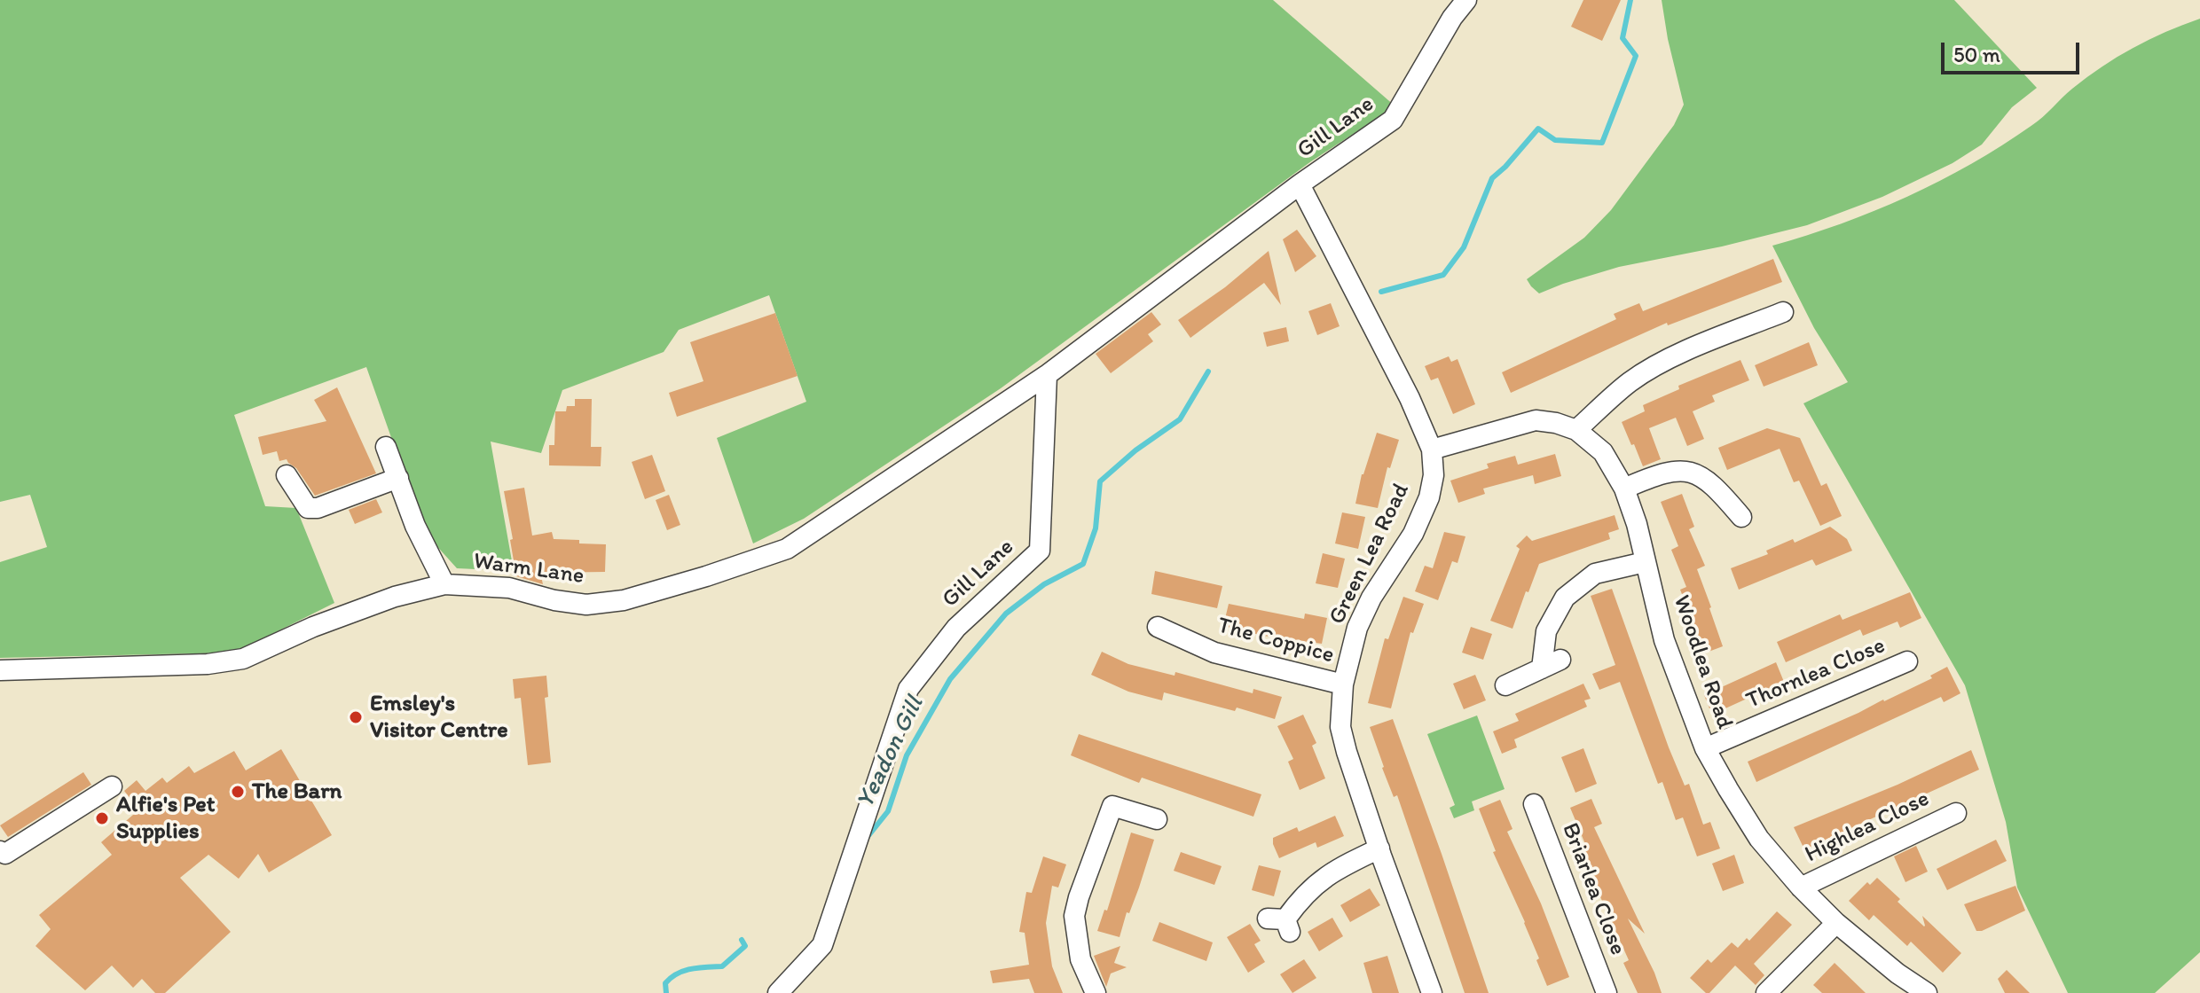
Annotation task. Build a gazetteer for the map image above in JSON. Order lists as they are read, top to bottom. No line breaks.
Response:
{"streets":{"street":["Gill Lane","Green Lea Road","Warm Lane","The Coppice","Woodlea Road","Thornlea Close","Highlea Close","Briarlea Close"]},"crossings":[["Gill Lane","Green Lea Road"],["Gill Lane","Warm Lane"],["Green Lea Road","The Coppice"],["Green Lea Road","Woodlea Road"],["Woodlea Road","Thornlea Close"],["Woodlea Road","Highlea Close"]],"water":["Yeadon Gill"],"places":["Emsley's Visitor Centre","The Barn","Alfie's Pet Supplies"],"scale_bar":"50 m"}
